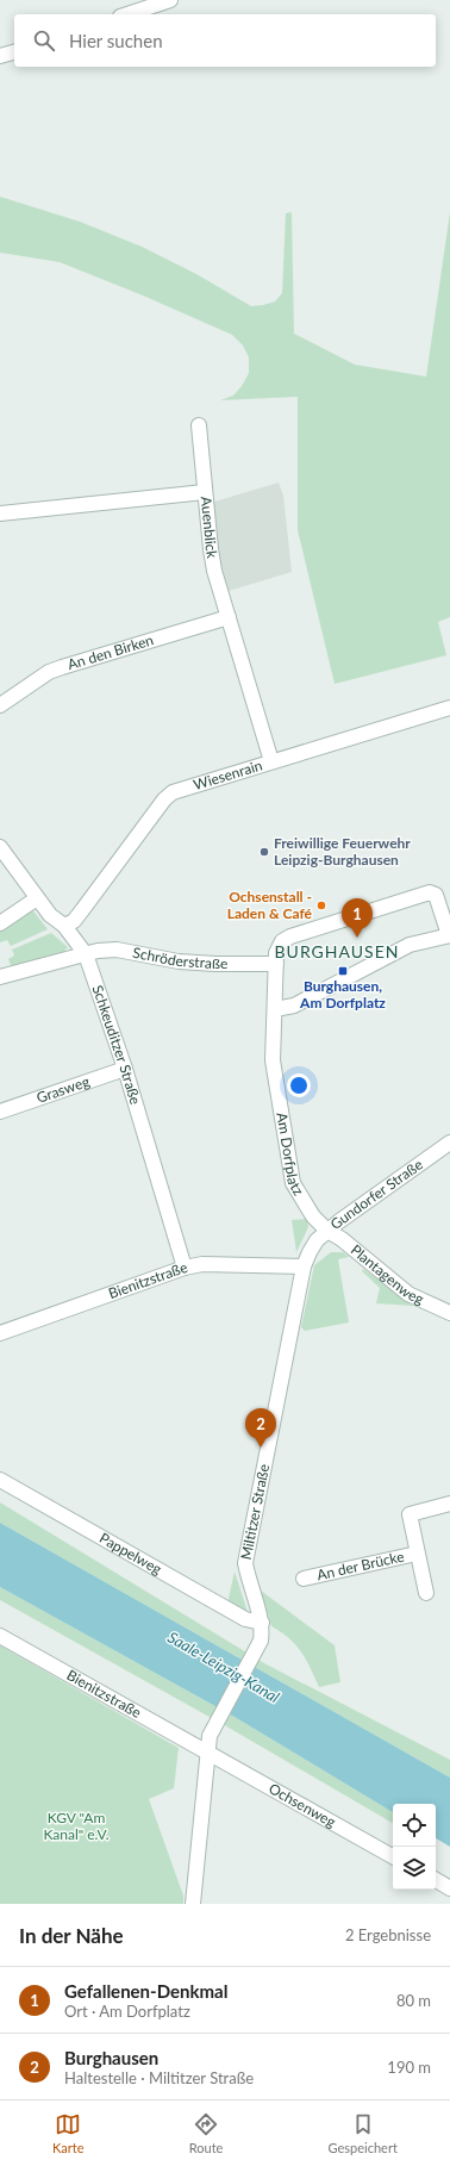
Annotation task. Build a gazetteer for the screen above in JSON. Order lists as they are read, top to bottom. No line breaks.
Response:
{"streets":{"street":["Auenblick","An den Birken","Wiesenrain","Schröderstraße","Schkeuditzer Straße","Grasweg","Am Dorfplatz","Gundorfer Straße","Plantagenweg","Bienitzstraße","Miltitzer Straße","Pappelweg","An der Brücke","Ochsenweg"]},"crossings":[["Auenblick","An den Birken"],["Auenblick","Wiesenrain"],["Wiesenrain","Schkeuditzer Straße"],["Schröderstraße","Schkeuditzer Straße"],["Schröderstraße","Am Dorfplatz"],["Schkeuditzer Straße","Grasweg"],["Schkeuditzer Straße","Bienitzstraße"],["Am Dorfplatz","Gundorfer Straße"],["Am Dorfplatz","Plantagenweg"],["Gundorfer Straße","Plantagenweg"],["Gundorfer Straße","Miltitzer Straße"],["Bienitzstraße","Miltitzer Straße"],["Bienitzstraße","Ochsenweg"],["Miltitzer Straße","Pappelweg"],["Miltitzer Straße","Ochsenweg"]],"districts":["BURGHAUSEN"],"water":["Saale-Leipzig-Kanal"],"parks":["KGV \"Am Kanal\" e.V."],"places":{"other":["Freiwillige Feuerwehr Leipzig-Burghausen","Ochsenstall - Laden & Café"],"transit":["Burghausen, Am Dorfplatz"]},"page":{"search":"Hier suchen","pins":["1","2"],"heading":["In der Nähe","2 Ergebnisse"],"list":[{"mark":"1","name":"Gefallenen-Denkmal","note":"Ort · Am Dorfplatz","value":"80 m"},{"mark":"2","name":"Burghausen","note":"Haltestelle · Miltitzer Straße","value":"190 m"}],"nav":["Karte","Route","Gespeichert"]}}
